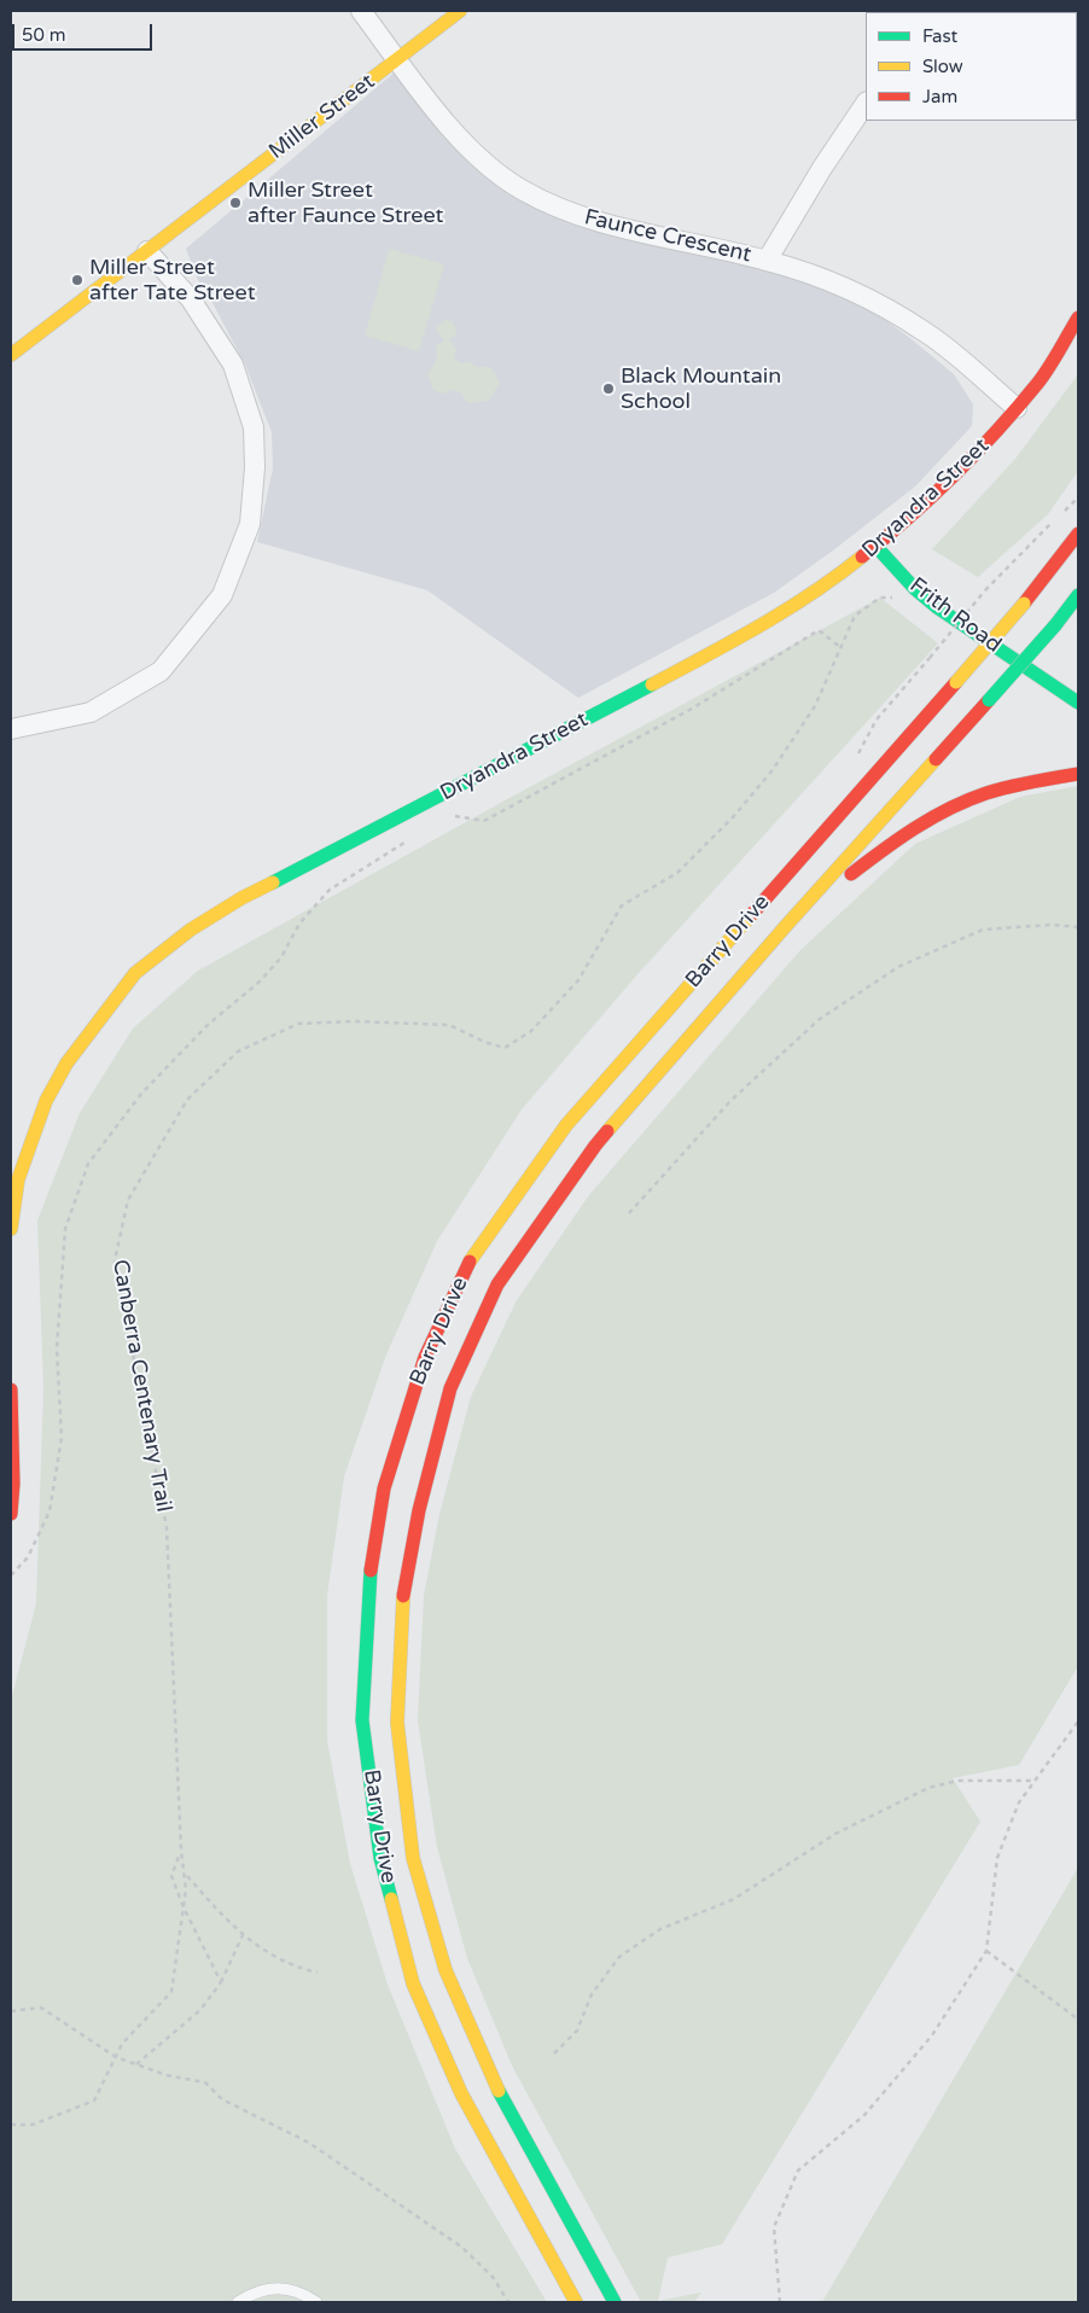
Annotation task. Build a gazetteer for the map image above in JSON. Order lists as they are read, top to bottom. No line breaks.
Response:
{"streets":{"main road":["Miller Street","Dryandra Street","Frith Road","Barry Drive"],"street":["Faunce Crescent"],"path":["Canberra Centenary Trail"]},"crossings":[["Miller Street","Faunce Crescent"],["Faunce Crescent","Dryandra Street"],["Dryandra Street","Frith Road"]],"places":["Miller Street after Faunce Street","Miller Street after Tate Street","Black Mountain School"],"legend":["Fast","Slow","Jam"],"scale_bar":"50 m"}
